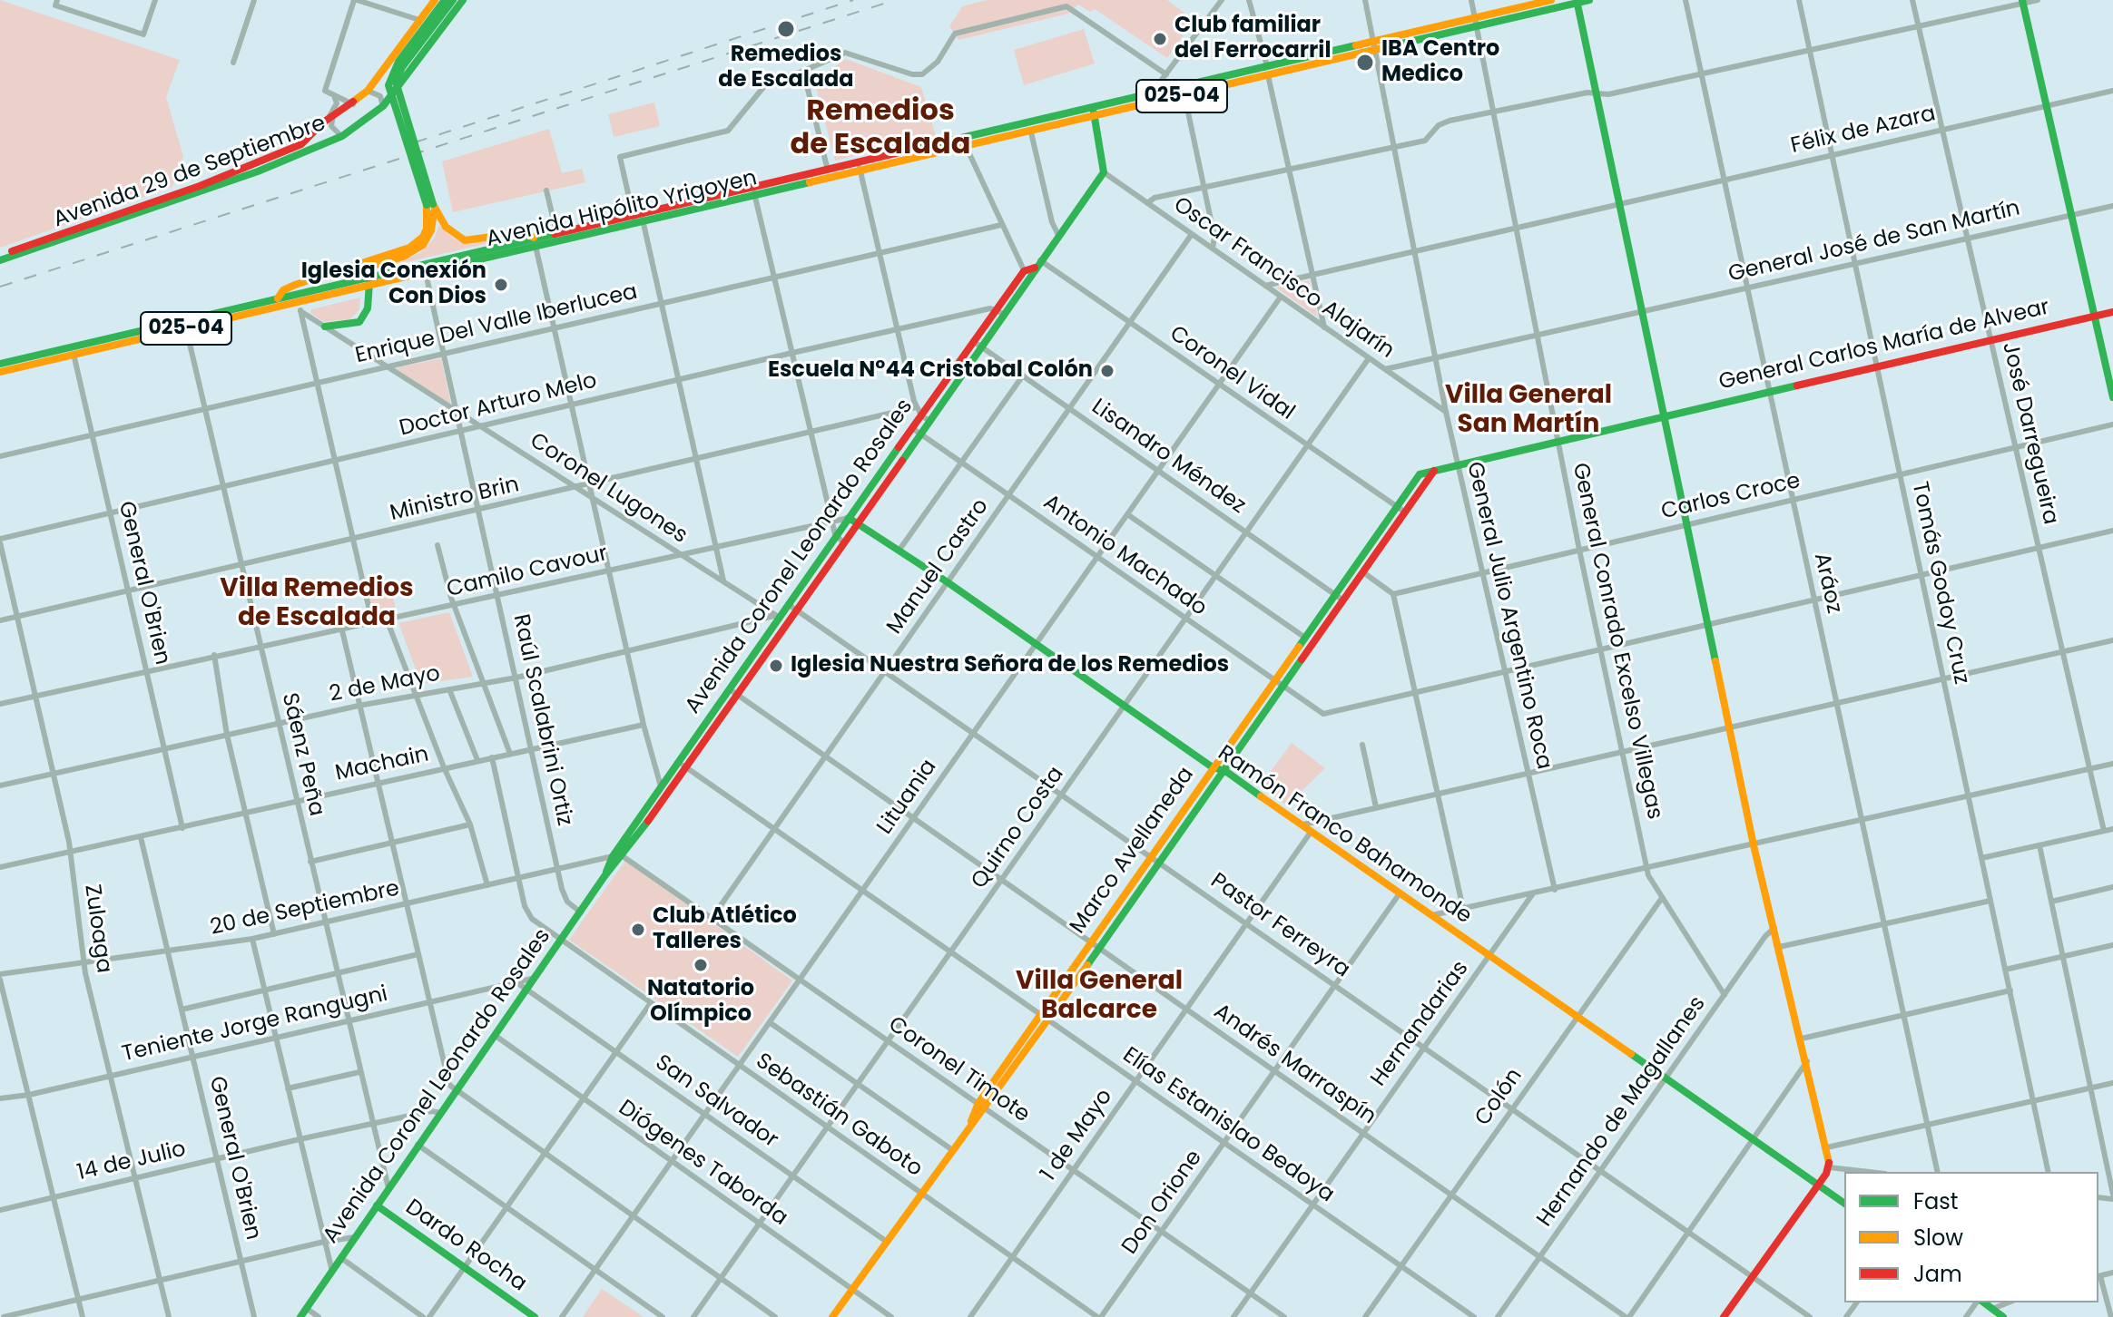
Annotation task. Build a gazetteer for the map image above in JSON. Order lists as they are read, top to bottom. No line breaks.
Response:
{"streets":{"street":["025-04","Félix de Azara","Avenida 29 de Septiembre","Avenida Hipólito Yrigoyen","General José de San Martín","Oscar Francisco Alajarín","Enrique Del Valle Iberlucea","General Carlos María de Alvear","Coronel Vidal","Doctor Arturo Melo","José Darregueira","Lisandro Méndez","Coronel Lugones","Carlos Croce","Ministro Brin","Antonio Machado","Avenida Coronel Leonardo Rosales","Manuel Castro","Camilo Cavour","General O'Brien","Aráoz","Tomás Godoy Cruz","General Julio Argentino Roca","General Conrado Excelso Villegas","2 de Mayo","Raúl Scalabrini Ortiz","Sáenz Peña","Machain","Lituania","Quirno Costa","Ramón Franco Bahamonde","Marco Avellaneda","20 de Septiembre","Pastor Ferreyra","Zuloaga","Hernandarias","Teniente Jorge Rangugni","Andrés Marraspín","Coronel Timote","Colón","San Salvador","Hernando de Magallanes","Sebastián Gaboto","Elías Estanislao Bedoya","1 de Mayo","14 de Julio","Diógenes Taborda","Don Orione","Dardo Rocha"]},"crossings":[["Félix de Azara","José Darregueira"],["Félix de Azara","Aráoz"],["Félix de Azara","Tomás Godoy Cruz"],["Avenida Hipólito Yrigoyen","Coronel Lugones"],["Avenida Hipólito Yrigoyen","General O'Brien"],["Avenida Hipólito Yrigoyen","General Julio Argentino Roca"],["Avenida Hipólito Yrigoyen","General Conrado Excelso Villegas"],["Avenida Hipólito Yrigoyen","Raúl Scalabrini Ortiz"],["Avenida Hipólito Yrigoyen","Sáenz Peña"],["General José de San Martín","Oscar Francisco Alajarín"],["General José de San Martín","José Darregueira"],["General José de San Martín","Aráoz"],["General José de San Martín","Tomás Godoy Cruz"],["General José de San Martín","General Julio Argentino Roca"],["General José de San Martín","General Conrado Excelso Villegas"],["Oscar Francisco Alajarín","Avenida Coronel Leonardo Rosales"],["Oscar Francisco Alajarín","Manuel Castro"],["Oscar Francisco Alajarín","General Julio Argentino Roca"],["Oscar Francisco Alajarín","Lituania"],["Oscar Francisco Alajarín","Quirno Costa"],["Enrique Del Valle Iberlucea","Coronel Lugones"],["Enrique Del Valle Iberlucea","General O'Brien"],["Enrique Del Valle Iberlucea","Raúl Scalabrini Ortiz"],["Enrique Del Valle Iberlucea","Sáenz Peña"],["General Carlos María de Alvear","José Darregueira"],["General Carlos María de Alvear","Aráoz"],["General Carlos María de Alvear","Tomás Godoy Cruz"],["General Carlos María de Alvear","General Conrado Excelso Villegas"],["General Carlos María de Alvear","Marco Avellaneda"],["Coronel Vidal","Avenida Coronel Leonardo Rosales"],["Coronel Vidal","Manuel Castro"],["Coronel Vidal","Lituania"],["Coronel Vidal","Quirno Costa"],["Coronel Vidal","Marco Avellaneda"],["Doctor Arturo Melo","Coronel Lugones"],["Doctor Arturo Melo","Avenida Coronel Leonardo Rosales"],["Doctor Arturo Melo","General O'Brien"],["Doctor Arturo Melo","Raúl Scalabrini Ortiz"],["Doctor Arturo Melo","Sáenz Peña"],["Doctor Arturo Melo","Zuloaga"],["José Darregueira","Carlos Croce"],["Lisandro Méndez","Avenida Coronel Leonardo Rosales"],["Lisandro Méndez","Manuel Castro"],["Lisandro Méndez","Lituania"],["Lisandro Méndez","Quirno Costa"],["Lisandro Méndez","Marco Avellaneda"],["Coronel Lugones","Ministro Brin"],["Coronel Lugones","Avenida Coronel Leonardo Rosales"],["Coronel Lugones","Camilo Cavour"],["Coronel Lugones","2 de Mayo"],["Coronel Lugones","Raúl Scalabrini Ortiz"],["Carlos Croce","Aráoz"],["Carlos Croce","Tomás Godoy Cruz"],["Carlos Croce","General Julio Argentino Roca"],["Carlos Croce","General Conrado Excelso Villegas"],["Ministro Brin","General O'Brien"],["Ministro Brin","Raúl Scalabrini Ortiz"],["Ministro Brin","Sáenz Peña"],["Ministro Brin","Zuloaga"],["Antonio Machado","Avenida Coronel Leonardo Rosales"],["Antonio Machado","Manuel Castro"],["Antonio Machado","Lituania"],["Antonio Machado","Quirno Costa"],["Antonio Machado","Marco Avellaneda"],["Avenida Coronel Leonardo Rosales","Camilo Cavour"],["Avenida Coronel Leonardo Rosales","2 de Mayo"],["Avenida Coronel Leonardo Rosales","Raúl Scalabrini Ortiz"],["Avenida Coronel Leonardo Rosales","Sáenz Peña"],["Avenida Coronel Leonardo Rosales","Ramón Franco Bahamonde"],["Avenida Coronel Leonardo Rosales","20 de Septiembre"],["Avenida Coronel Leonardo Rosales","Pastor Ferreyra"],["Avenida Coronel Leonardo Rosales","Teniente Jorge Rangugni"],["Avenida Coronel Leonardo Rosales","Andrés Marraspín"],["Avenida Coronel Leonardo Rosales","Coronel Timote"],["Avenida Coronel Leonardo Rosales","San Salvador"],["Avenida Coronel Leonardo Rosales","Sebastián Gaboto"],["Avenida Coronel Leonardo Rosales","Elías Estanislao Bedoya"],["Avenida Coronel Leonardo Rosales","14 de Julio"],["Avenida Coronel Leonardo Rosales","Diógenes Taborda"],["Avenida Coronel Leonardo Rosales","Dardo Rocha"],["Manuel Castro","Ramón Franco Bahamonde"],["Manuel Castro","Pastor Ferreyra"],["Manuel Castro","Andrés Marraspín"],["Manuel Castro","Coronel Timote"],["Manuel Castro","Elías Estanislao Bedoya"],["Camilo Cavour","General O'Brien"],["Camilo Cavour","Raúl Scalabrini Ortiz"],["Camilo Cavour","Sáenz Peña"],["Camilo Cavour","Ramón Franco Bahamonde"],["Camilo Cavour","Zuloaga"],["General O'Brien","2 de Mayo"],["General O'Brien","Machain"],["General O'Brien","20 de Septiembre"],["General O'Brien","Teniente Jorge Rangugni"],["General O'Brien","14 de Julio"],["General Julio Argentino Roca","Marco Avellaneda"],["General Conrado Excelso Villegas","Marco Avellaneda"],["General Conrado Excelso Villegas","Colón"],["General Conrado Excelso Villegas","Hernando de Magallanes"],["2 de Mayo","Raúl Scalabrini Ortiz"],["2 de Mayo","Sáenz Peña"],["2 de Mayo","Zuloaga"],["Raúl Scalabrini Ortiz","Machain"],["Raúl Scalabrini Ortiz","20 de Septiembre"],["Sáenz Peña","Machain"],["Sáenz Peña","20 de Septiembre"],["Sáenz Peña","Teniente Jorge Rangugni"],["Sáenz Peña","14 de Julio"],["Machain","Zuloaga"],["Machain","Sebastián Gaboto"],["Lituania","Ramón Franco Bahamonde"],["Lituania","Pastor Ferreyra"],["Lituania","Andrés Marraspín"],["Lituania","Coronel Timote"],["Lituania","San Salvador"],["Lituania","Sebastián Gaboto"],["Lituania","Elías Estanislao Bedoya"],["Lituania","Diógenes Taborda"],["Quirno Costa","Ramón Franco Bahamonde"],["Quirno Costa","Pastor Ferreyra"],["Quirno Costa","Andrés Marraspín"],["Quirno Costa","Coronel Timote"],["Quirno Costa","San Salvador"],["Quirno Costa","Sebastián Gaboto"],["Quirno Costa","Elías Estanislao Bedoya"],["Quirno Costa","Diógenes Taborda"],["Ramón Franco Bahamonde","Marco Avellaneda"],["Ramón Franco Bahamonde","Hernandarias"],["Ramón Franco Bahamonde","Colón"],["Ramón Franco Bahamonde","Hernando de Magallanes"],["Ramón Franco Bahamonde","1 de Mayo"],["Ramón Franco Bahamonde","Don Orione"],["Marco Avellaneda","Pastor Ferreyra"],["Marco Avellaneda","Andrés Marraspín"],["Marco Avellaneda","Coronel Timote"],["Marco Avellaneda","San Salvador"],["Marco Avellaneda","Sebastián Gaboto"],["Marco Avellaneda","Elías Estanislao Bedoya"],["Marco Avellaneda","Diógenes Taborda"],["20 de Septiembre","Zuloaga"],["20 de Septiembre","Sebastián Gaboto"],["Pastor Ferreyra","Hernandarias"],["Pastor Ferreyra","Colón"],["Pastor Ferreyra","Hernando de Magallanes"],["Pastor Ferreyra","1 de Mayo"],["Pastor Ferreyra","Don Orione"],["Zuloaga","Teniente Jorge Rangugni"],["Zuloaga","14 de Julio"],["Hernandarias","Andrés Marraspín"],["Hernandarias","Coronel Timote"],["Hernandarias","Elías Estanislao Bedoya"],["Andrés Marraspín","Colón"],["Andrés Marraspín","Hernando de Magallanes"],["Andrés Marraspín","1 de Mayo"],["Andrés Marraspín","Don Orione"],["Coronel Timote","1 de Mayo"],["Coronel Timote","Don Orione"],["Colón","Elías Estanislao Bedoya"],["Sebastián Gaboto","1 de Mayo"],["Sebastián Gaboto","Don Orione"],["Elías Estanislao Bedoya","1 de Mayo"],["Elías Estanislao Bedoya","Don Orione"]],"districts":["Remedios de Escalada","Villa General San Martín","Villa Remedios de Escalada","Villa General Balcarce"],"places":["Remedios de Escalada","Club familiar del Ferrocarril","IBA Centro Medico","Iglesia Conexión Con Dios","Escuela N°44 Cristobal Colón","Iglesia Nuestra Señora de los Remedios","Club Atlético Talleres","Natatorio Olímpico"],"legend":["Fast","Slow","Jam"]}
